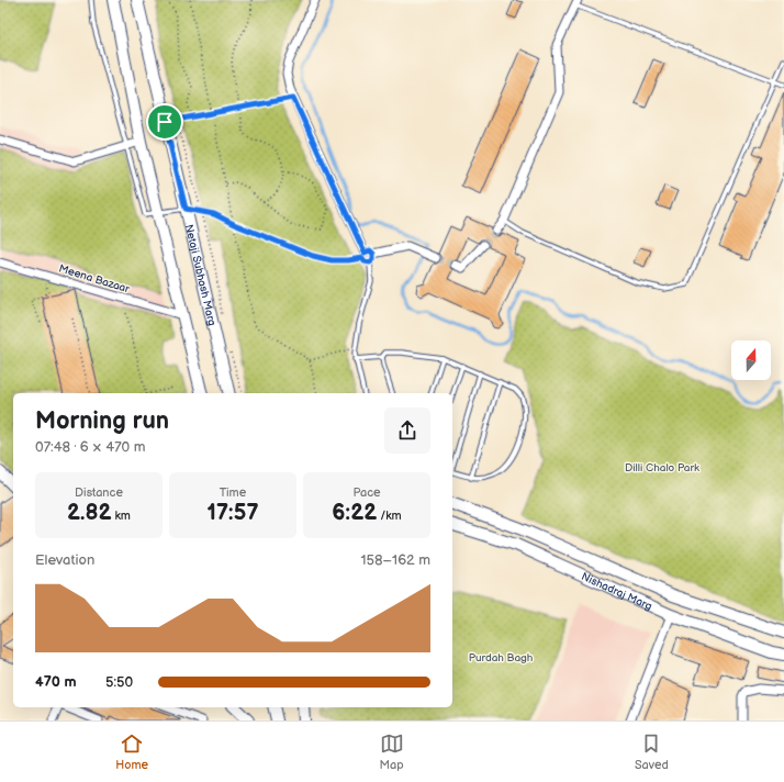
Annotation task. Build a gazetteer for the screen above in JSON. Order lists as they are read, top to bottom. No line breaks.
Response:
{"streets":{"main road":["Netaji Subhash Marg","Nishadraj Marg"],"street":["Meena Bazaar"]},"parks":["Dilli Chalo Park","Purdah Bagh"],"north":"top","page":{"heading":["Morning run","07:48 · 6 × 470 m"],"stats":[["Distance","2.82 km"],["Time","17:57"],["Pace","6:22 /km"]],"chart":["Elevation","158–162 m"],"list":[{"name":"470 m","note":"5:50"}],"tabs":["Home","Map","Saved"]}}
